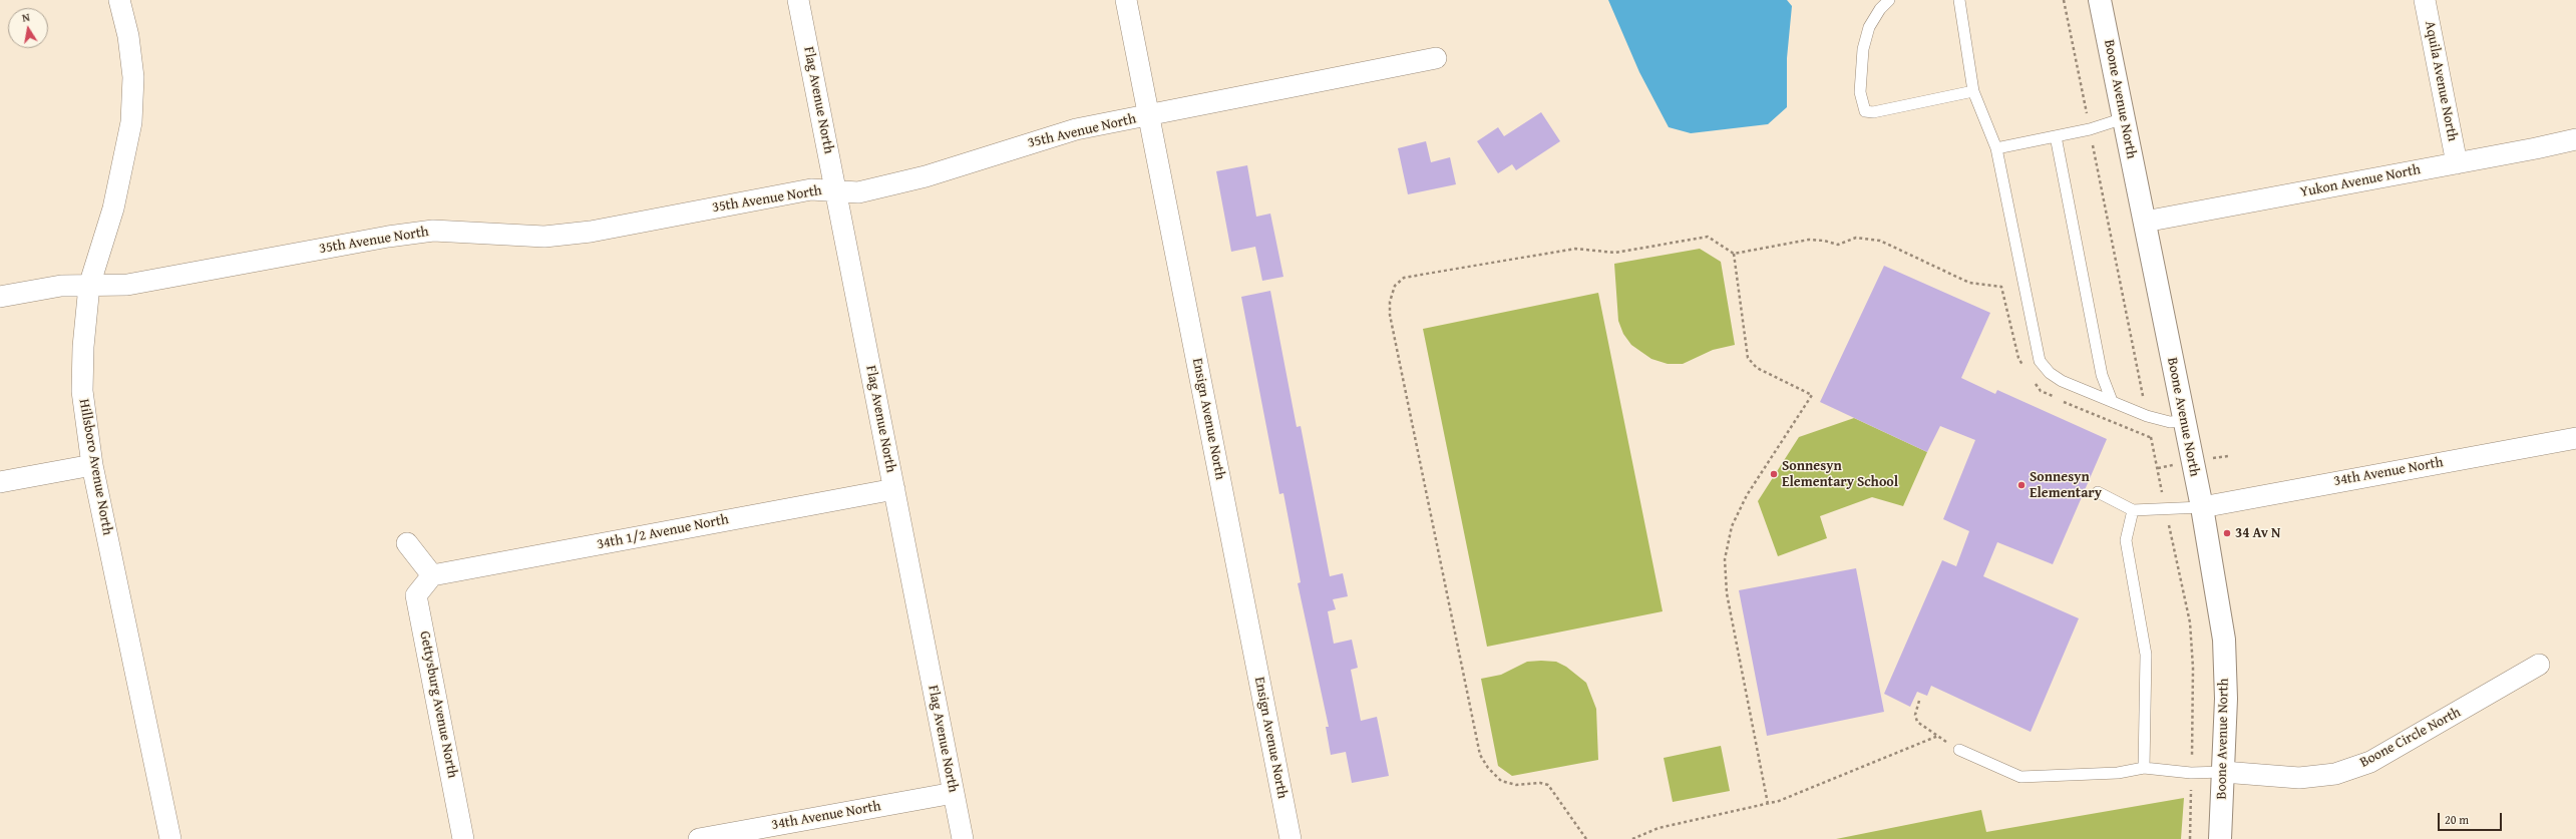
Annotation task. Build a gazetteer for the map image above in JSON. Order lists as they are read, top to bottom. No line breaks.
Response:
{"streets":{"street":["Aquila Avenue North","Boone Avenue North","Flag Avenue North","35th Avenue North","Yukon Avenue North","Ensign Avenue North","Hillsboro Avenue North","34th Avenue North","34th 1/2 Avenue North","Gettysburg Avenue North","Boone Circle North"]},"crossings":[["Aquila Avenue North","Yukon Avenue North"],["Boone Avenue North","Yukon Avenue North"],["Boone Avenue North","34th Avenue North"],["Boone Avenue North","Boone Circle North"],["Flag Avenue North","35th Avenue North"],["Flag Avenue North","34th Avenue North"],["Flag Avenue North","34th 1/2 Avenue North"],["35th Avenue North","Ensign Avenue North"],["35th Avenue North","Hillsboro Avenue North"],["34th 1/2 Avenue North","Gettysburg Avenue North"]],"places":["Sonnesyn Elementary School","Sonnesyn Elementary","34 Av N"],"scale_bar":"20 m","north":"top"}
